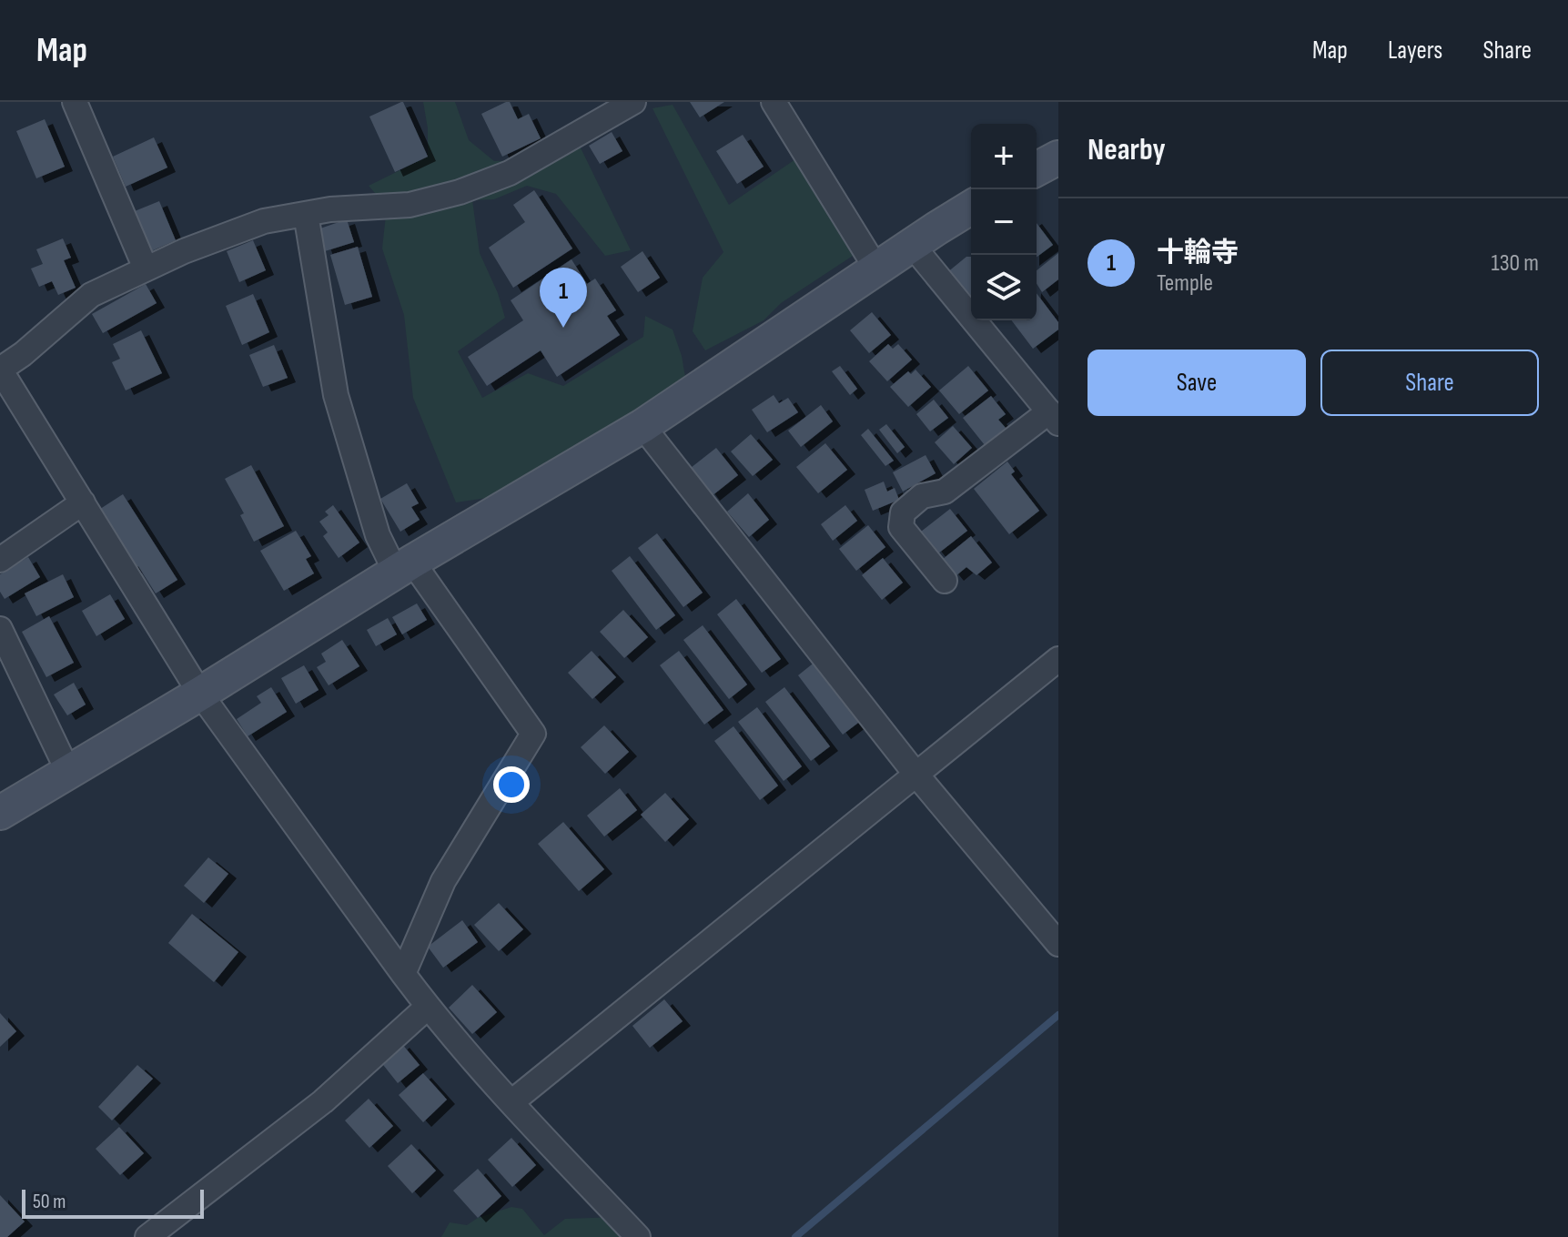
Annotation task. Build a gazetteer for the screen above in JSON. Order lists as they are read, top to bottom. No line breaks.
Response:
{"scale_bar":"50 m","page":{"header":"Map","nav":["Map","Layers","Share"],"heading":"Nearby","map_buttons":["+","−"],"list":[{"mark":"1","name":"十輪寺","note":"Temple","value":"130 m"}],"pins":"1","buttons":["Save","Share"],"scale":"50 m"}}
